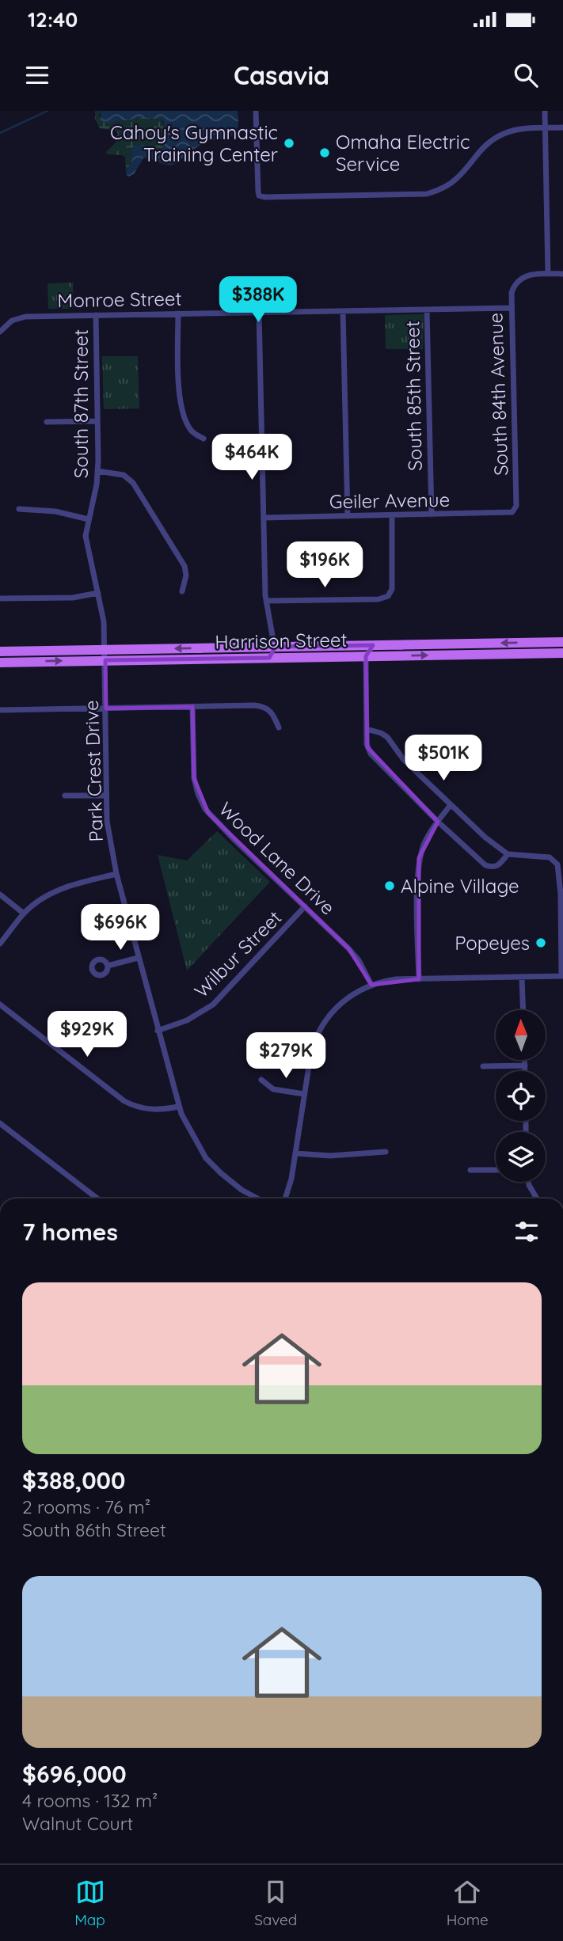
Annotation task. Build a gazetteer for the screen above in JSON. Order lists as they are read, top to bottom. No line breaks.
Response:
{"streets":{"main road":["Harrison Street"],"street":["Monroe Street","South 84th Avenue","South 85th Street","South 87th Street","Geiler Avenue","Park Crest Drive","Wood Lane Drive","Wilbur Street"]},"crossings":[["Monroe Street","South 84th Avenue"],["Monroe Street","South 85th Street"],["Monroe Street","South 87th Street"],["South 84th Avenue","Geiler Avenue"],["South 85th Street","Geiler Avenue"],["South 87th Street","Harrison Street"],["South 87th Street","Park Crest Drive"],["Harrison Street","Park Crest Drive"],["Park Crest Drive","Wilbur Street"],["Wood Lane Drive","Wilbur Street"]],"places":["Cahoy's Gymnastic Training Center","Omaha Electric Service","Alpine Village","Popeyes"],"north":"top","page":{"status":"12:40","header":"Casavia","price":["$388K","$464K","$196K","$501K","$696K","$929K","$279K"],"heading":"7 homes","list":[{"name":"$388,000","note":"2 rooms · 76 m² · South 86th Street"},{"name":"$696,000","note":"4 rooms · 132 m² · Walnut Court"}],"tabs":["Map","Saved","Home"]}}
